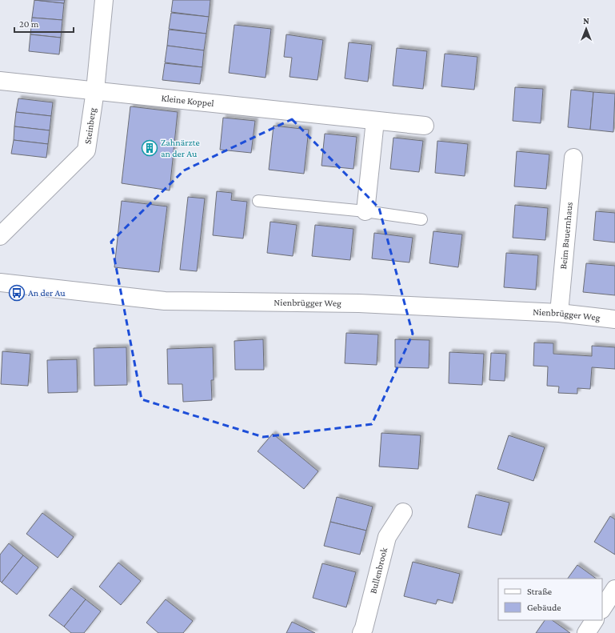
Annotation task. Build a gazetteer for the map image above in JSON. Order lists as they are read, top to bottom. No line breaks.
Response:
{"streets":{"street":["Kleine Koppel","Steinberg","Beim Bauernhaus","Nienbrügger Weg","Bullenbrook"]},"crossings":[["Kleine Koppel","Steinberg"],["Beim Bauernhaus","Nienbrügger Weg"]],"places":{"building":["Zahnärzte an der Au"],"bus stop":["An der Au"]},"legend":["Straße","Gebäude"],"scale_bar":"20 m","north":"top"}
